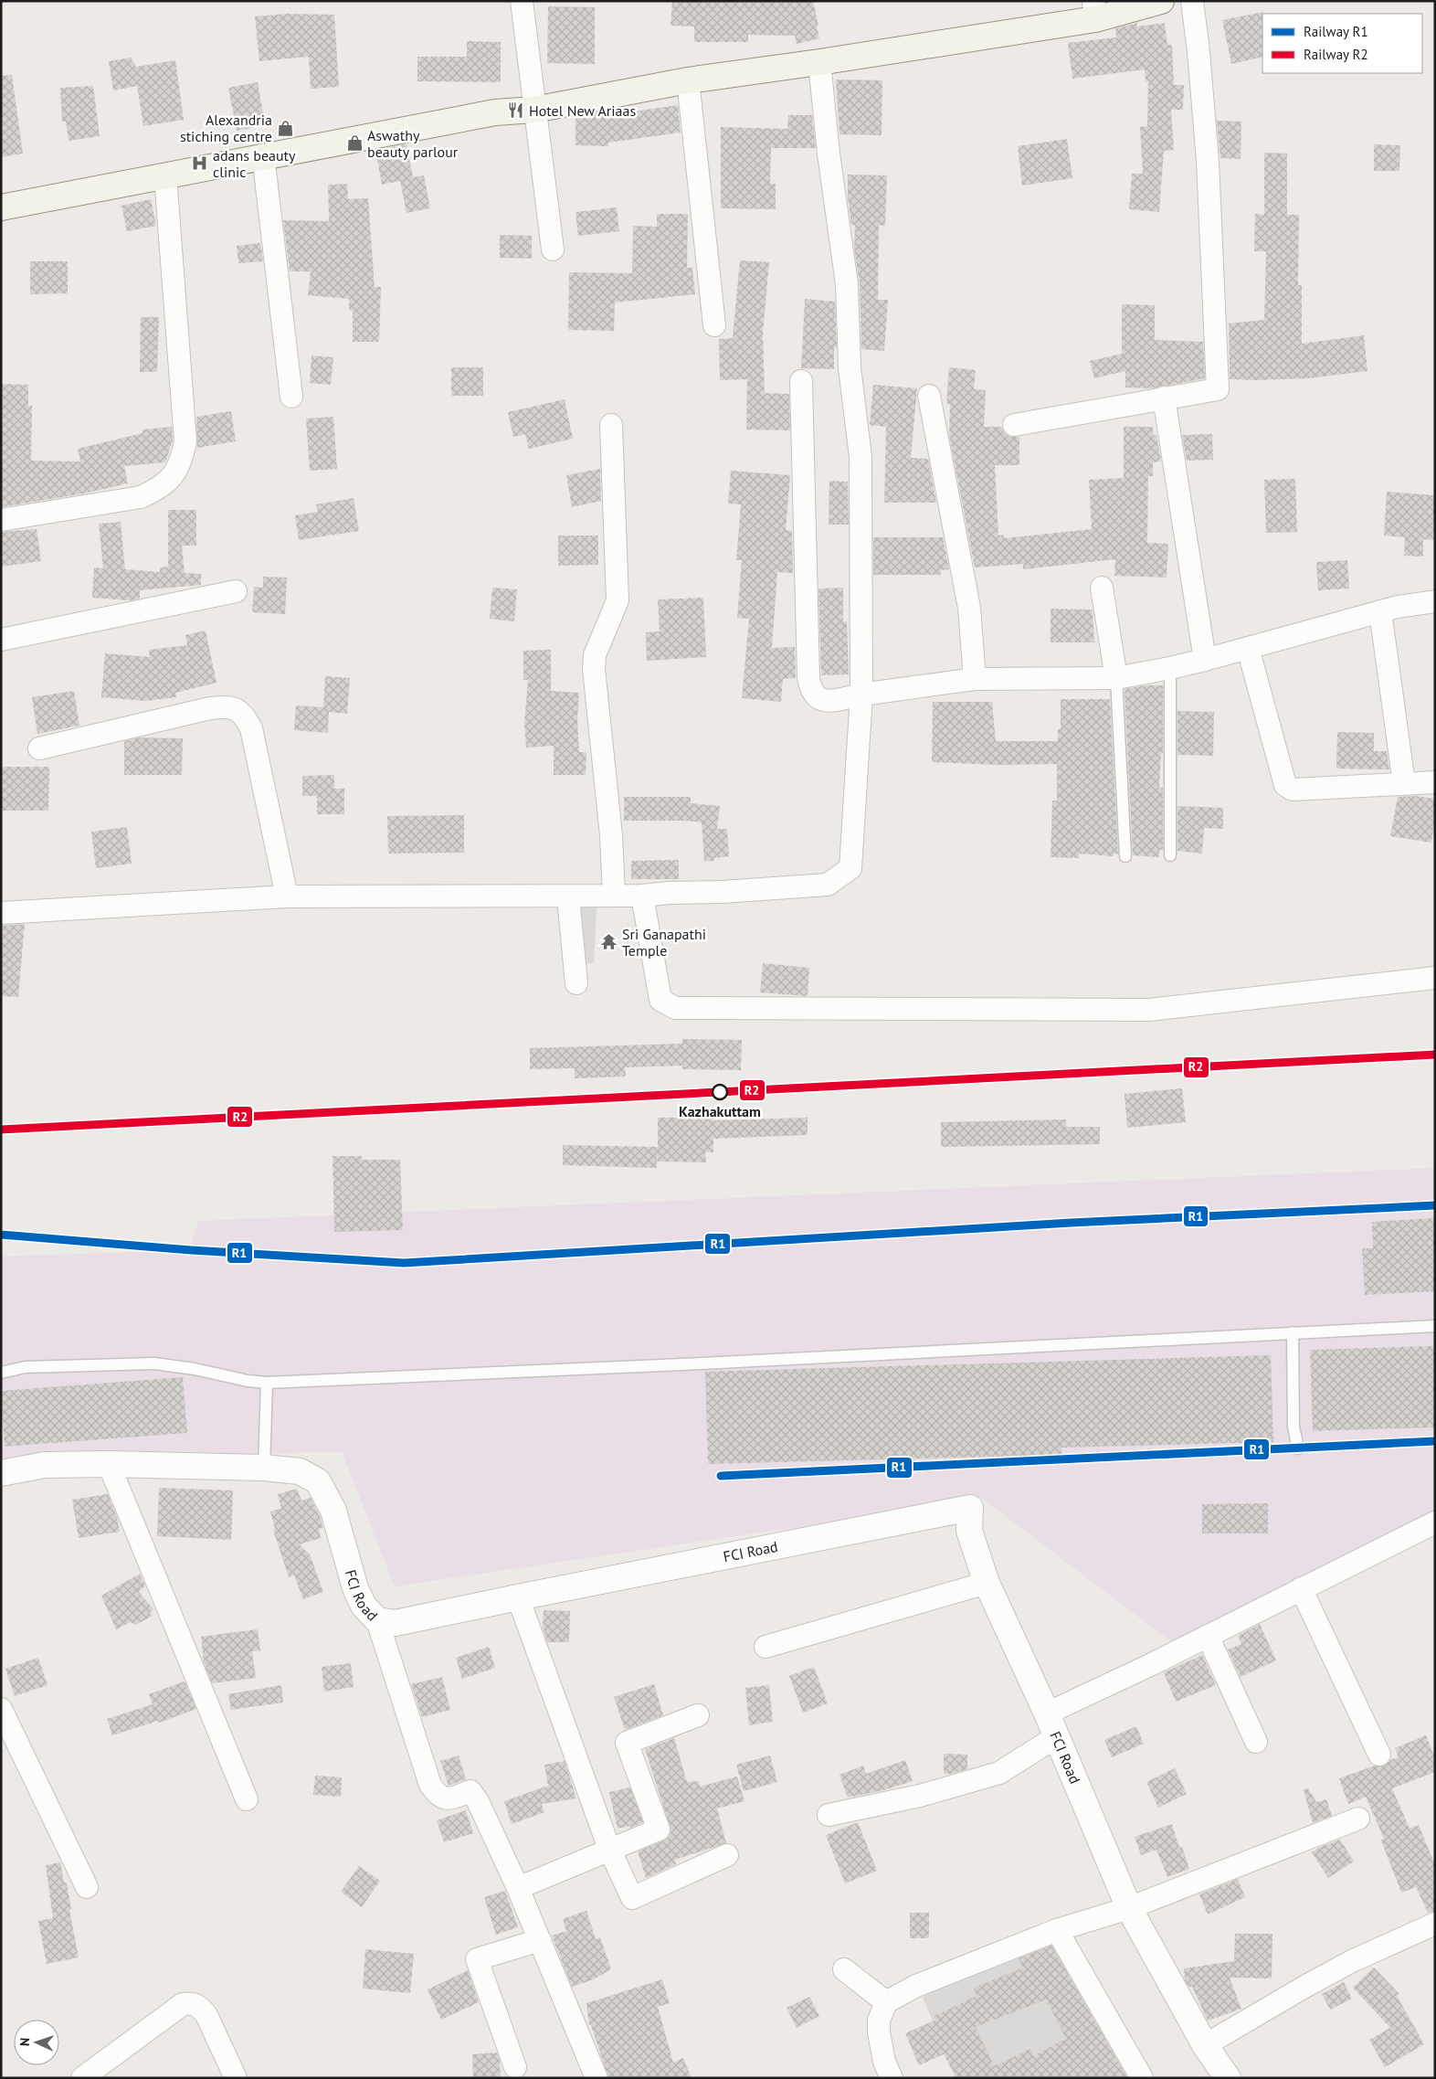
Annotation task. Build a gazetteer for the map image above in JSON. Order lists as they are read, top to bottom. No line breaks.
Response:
{"streets":{"street":["FCI Road"]},"places":{"restaurant":["Hotel New Ariaas"],"shop":["Alexandria stiching centre","Aswathy beauty parlour"],"hospital":["adans beauty clinic"],"temple":["Sri Ganapathi Temple"],"other":["Kazhakuttam"]},"lines":["rail line R2","rail line R1"],"legend":["Railway R1","Railway R2"],"north":"left"}
